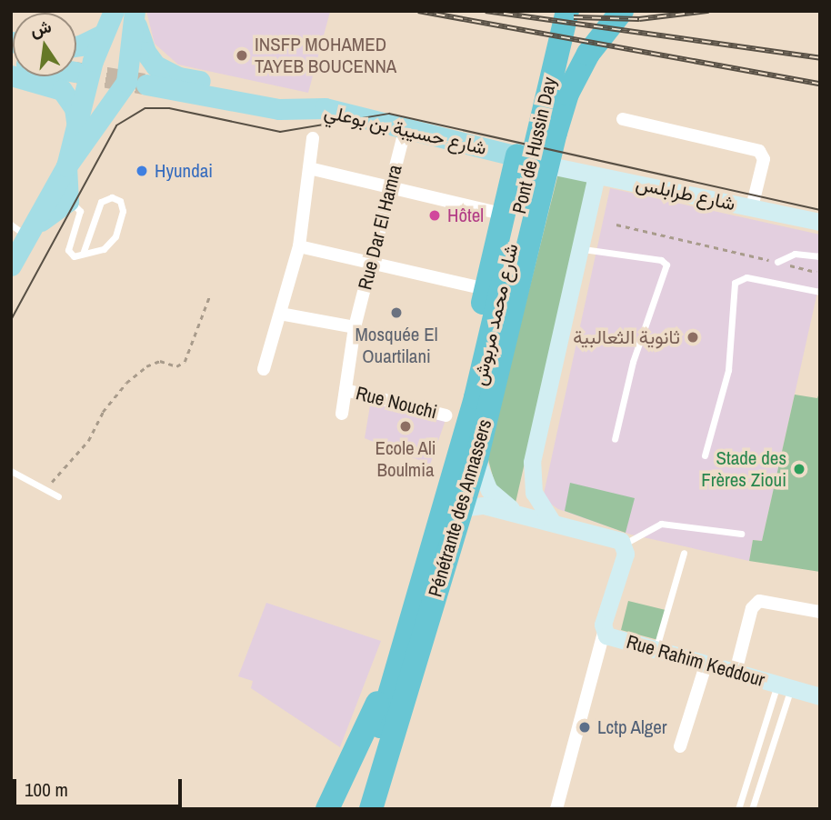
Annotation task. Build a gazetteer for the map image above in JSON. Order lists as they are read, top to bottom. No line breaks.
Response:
{"streets":{"highway":["Pont de Hussin Day","شارع محمد مربوش","Pénétrante des Annassers"],"main road":["شارع حسيبة بن بوعلي","شارع طرابلس","Rue Rahim Keddour"],"street":["Rue Dar El Hamra","Rue Nouchi"]},"crossings":[["شارع حسيبة بن بوعلي","شارع طرابلس"],["شارع حسيبة بن بوعلي","Rue Dar El Hamra"],["Pont de Hussin Day","شارع محمد مربوش"],["Pont de Hussin Day","Pénétrante des Annassers"],["Rue Dar El Hamra","Rue Nouchi"],["شارع محمد مربوش","Pénétrante des Annassers"]],"places":["INSFP MOHAMED TAYEB BOUCENNA","Hyundai","Hôtel","Mosquée El Ouartilani","ثانوية الثعالبية","Ecole Ali Boulmia","Stade des Frères Zioui","Lctp Alger"],"scale_bar":"100 m","north":"top"}
